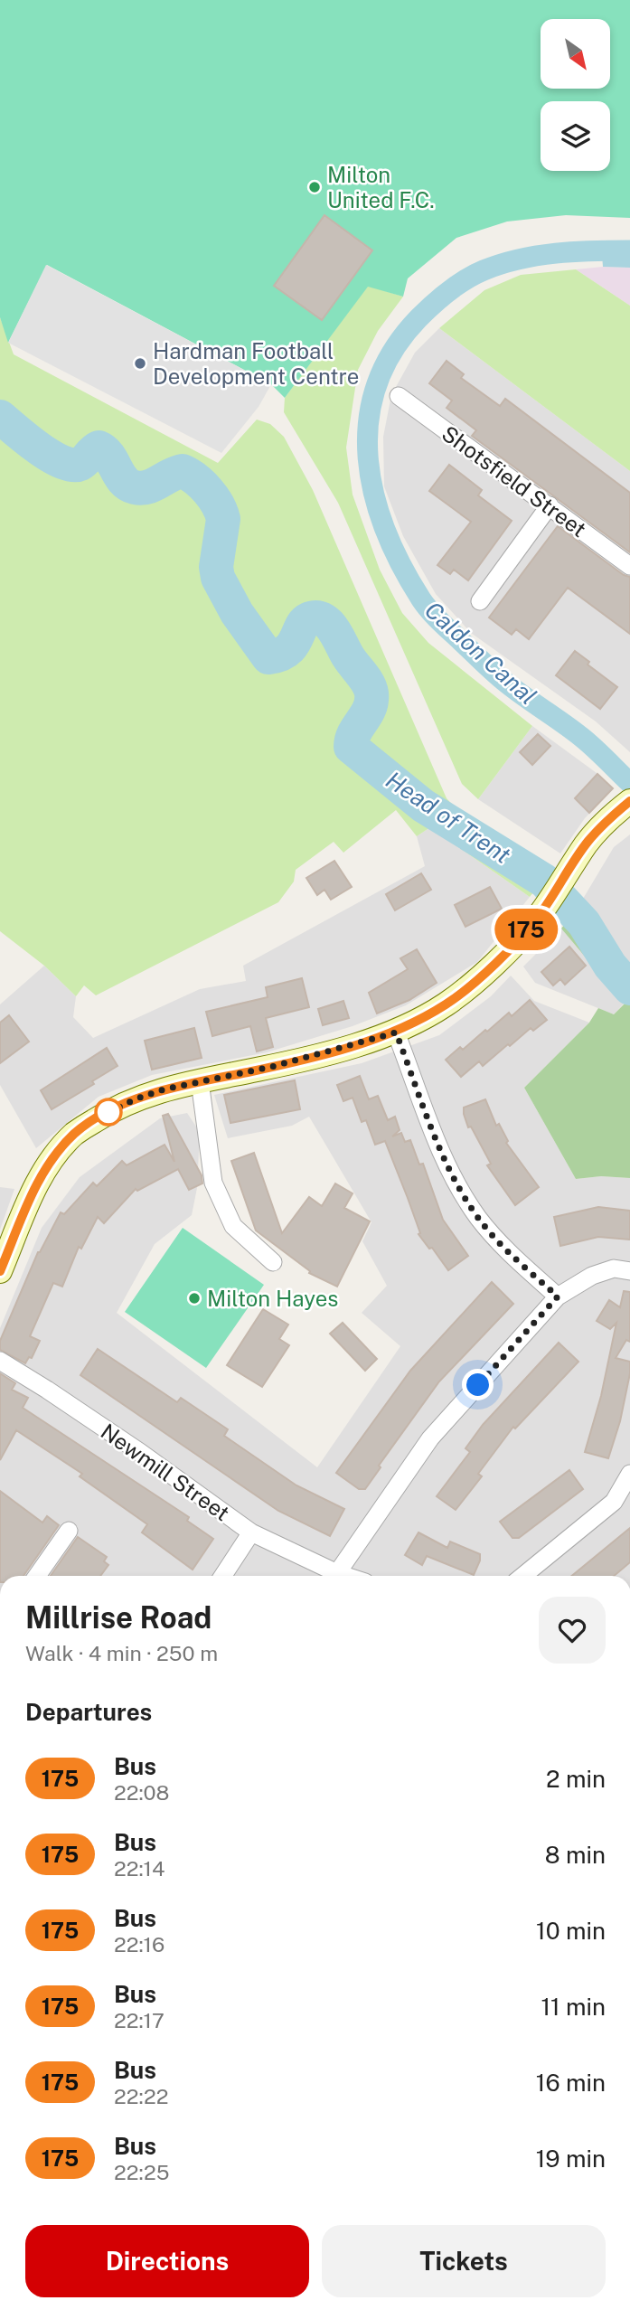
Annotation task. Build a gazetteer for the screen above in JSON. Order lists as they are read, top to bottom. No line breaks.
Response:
{"streets":{"street":["Shotsfield Street","Newmill Street"]},"water":["Caldon Canal","Head of Trent"],"places":["Milton United F.C.","Hardman Football Development Centre","Milton Hayes"],"lines":["bus line 175"],"north":"bottom right","page":{"on_map":"175","heading":[["Millrise Road","Walk · 4 min · 250 m"],"Departures"],"list":[{"mark":"175","name":"Bus","note":"22:08","value":"2 min"},{"mark":"175","name":"Bus","note":"22:14","value":"8 min"},{"mark":"175","name":"Bus","note":"22:16","value":"10 min"},{"mark":"175","name":"Bus","note":"22:17","value":"11 min"},{"mark":"175","name":"Bus","note":"22:22","value":"16 min"},{"mark":"175","name":"Bus","note":"22:25","value":"19 min"}],"buttons":["Directions","Tickets"]}}
